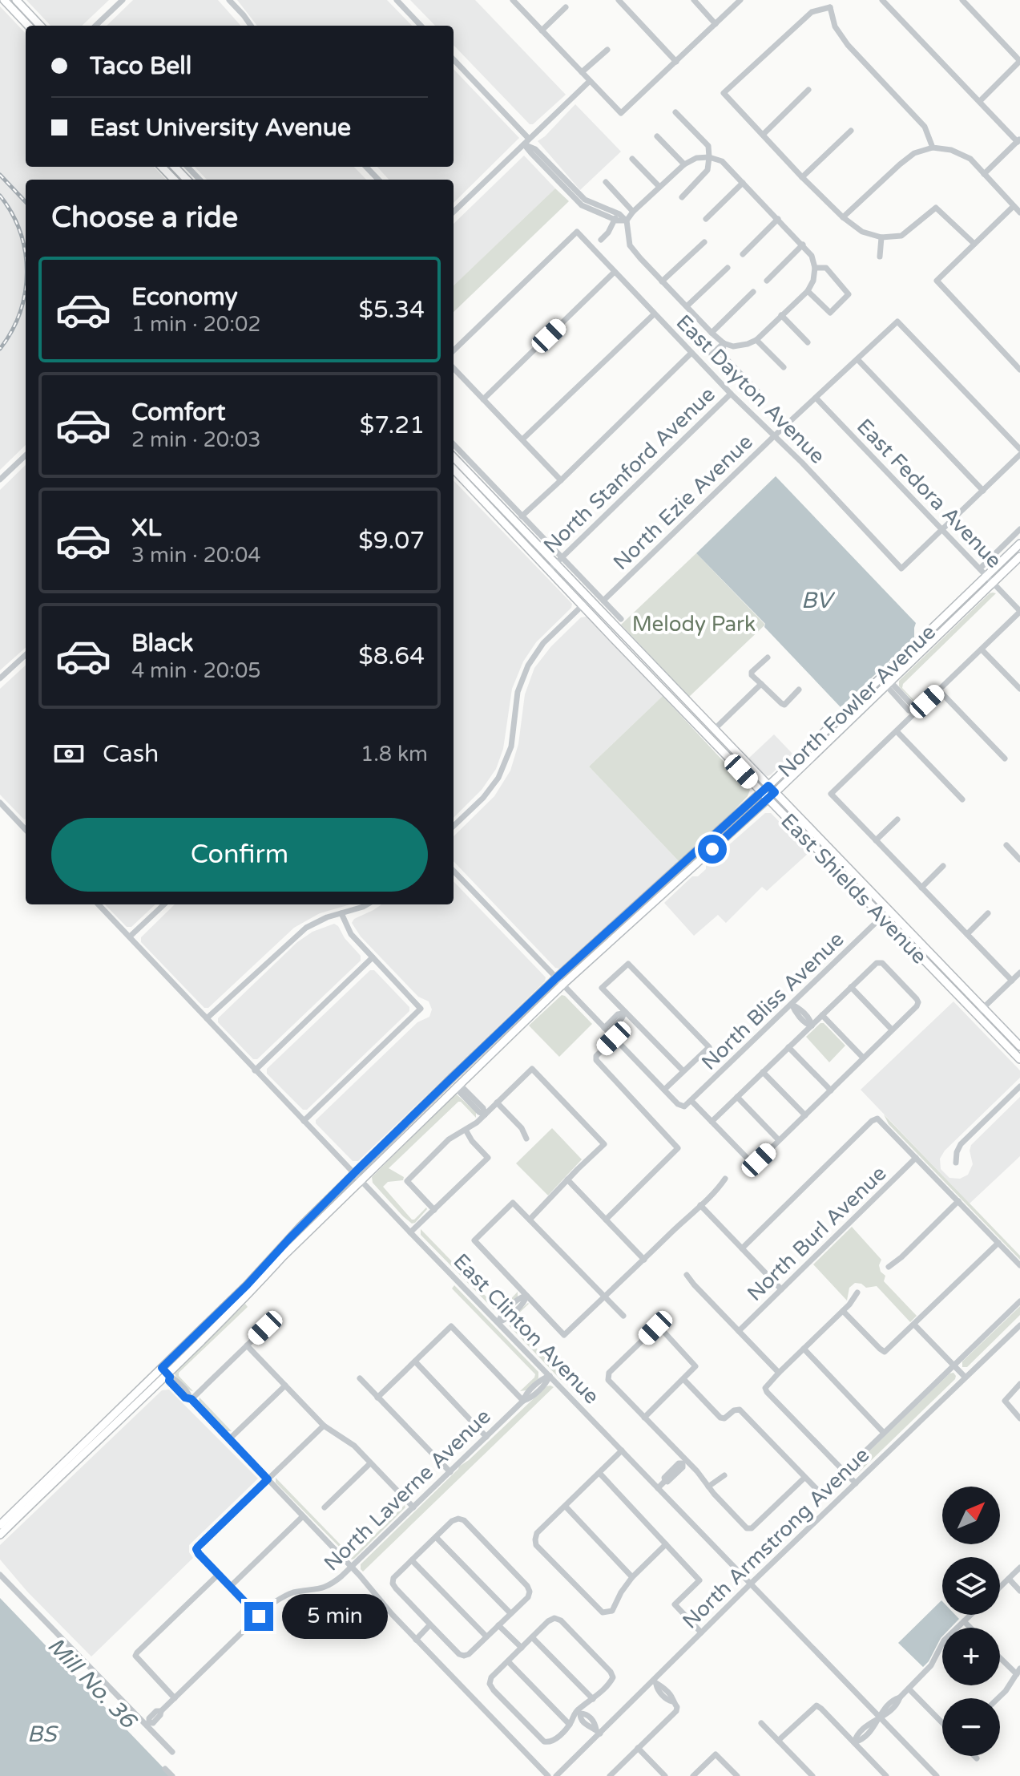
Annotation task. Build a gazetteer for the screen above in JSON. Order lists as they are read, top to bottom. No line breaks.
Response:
{"streets":{"main road":["North Fowler Avenue","East Shields Avenue"],"street":["East Dayton Avenue","North Stanford Avenue","East Fedora Avenue","North Ezie Avenue","North Bliss Avenue","North Burl Avenue","East Clinton Avenue","North Laverne Avenue","North Armstrong Avenue"]},"crossings":[["East Dayton Avenue","North Stanford Avenue"],["East Dayton Avenue","East Fedora Avenue"],["East Dayton Avenue","North Ezie Avenue"],["North Stanford Avenue","East Shields Avenue"],["East Fedora Avenue","North Ezie Avenue"],["East Fedora Avenue","North Fowler Avenue"],["North Ezie Avenue","East Shields Avenue"],["North Fowler Avenue","East Shields Avenue"],["North Fowler Avenue","East Clinton Avenue"],["East Shields Avenue","North Bliss Avenue"],["East Clinton Avenue","North Laverne Avenue"],["East Clinton Avenue","North Armstrong Avenue"]],"water":["BV","Mill No. 36","BS"],"parks":["Melody Park"],"north":"top right","page":{"banner":["Taco Bell","East University Avenue"],"heading":"Choose a ride","list":[{"name":"Economy","note":"1 min · 20:02","value":"$5.34"},{"name":"Comfort","note":"2 min · 20:03","value":"$7.21"},{"name":"XL","note":"3 min · 20:04","value":"$9.07"},{"name":"Black","note":"4 min · 20:05","value":"$8.64"}],"pay":["Cash","1.8 km"],"buttons":"Confirm","map_buttons":["+","−"],"bubble":"5 min"}}
